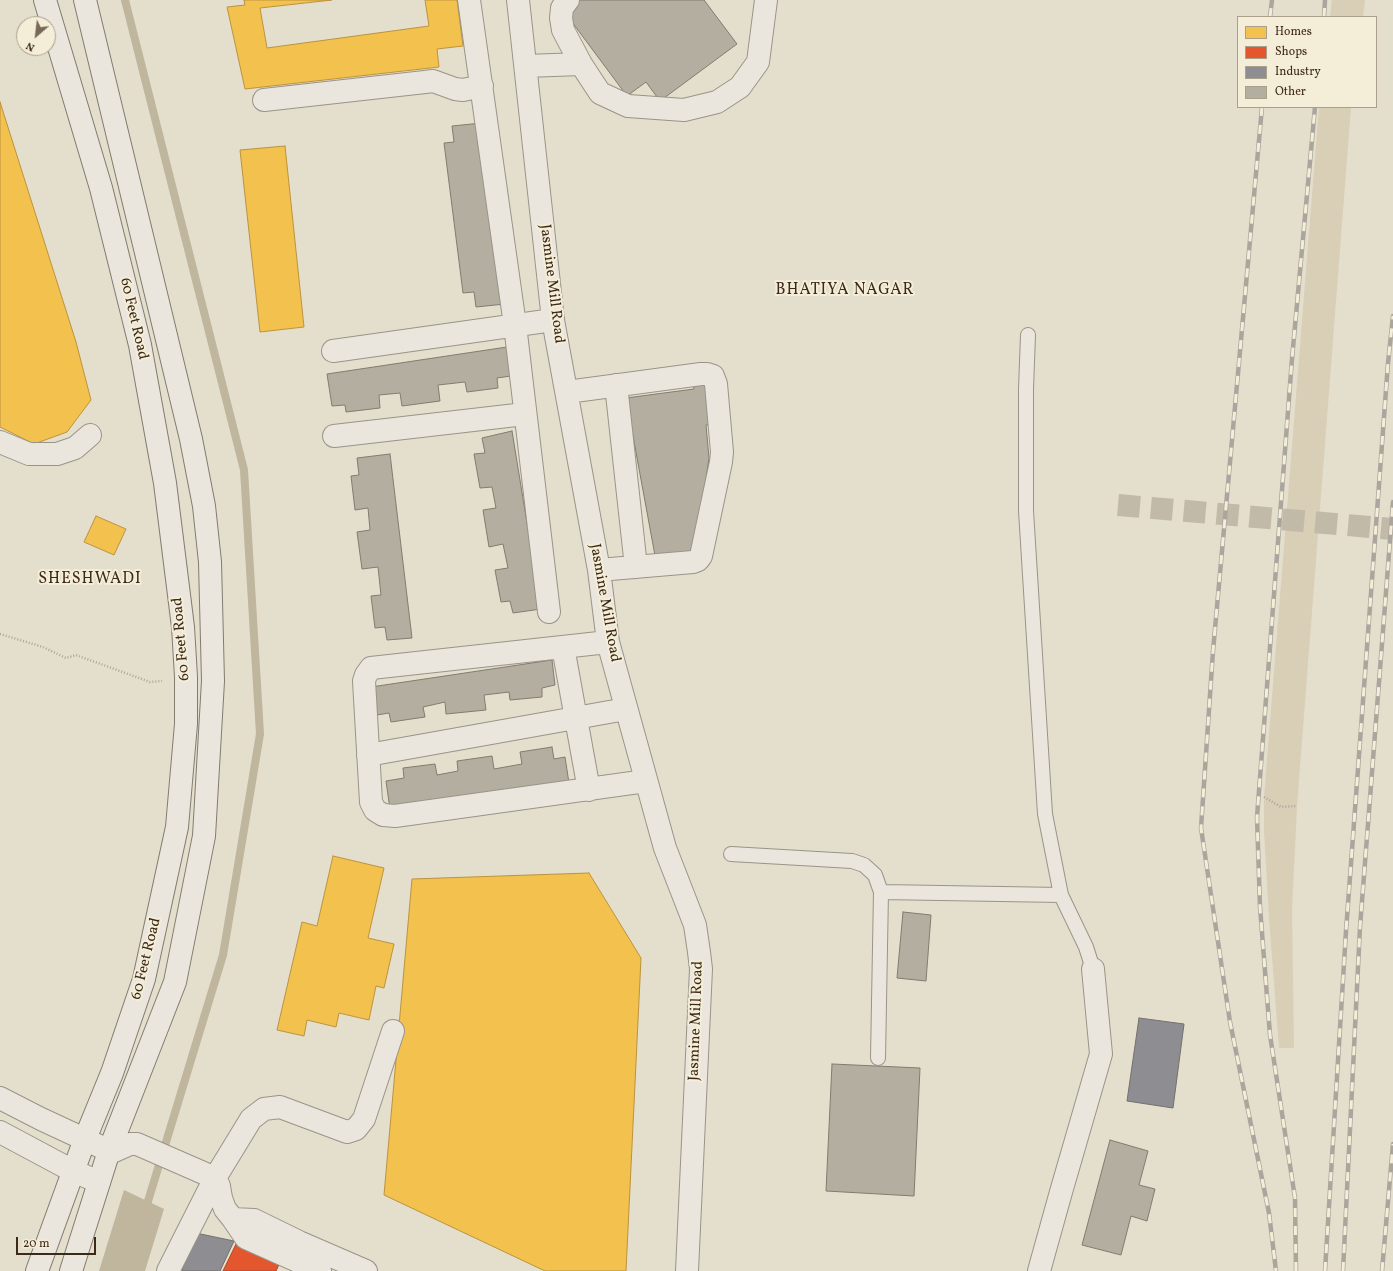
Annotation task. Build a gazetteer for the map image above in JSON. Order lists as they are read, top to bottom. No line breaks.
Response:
{"streets":{"street":["Jasmine Mill Road","60 Feet Road"]},"districts":["BHATIYA NAGAR","SHESHWADI"],"legend":["Homes","Shops","Industry","Other"],"scale_bar":"20 m","north":"bottom left"}
